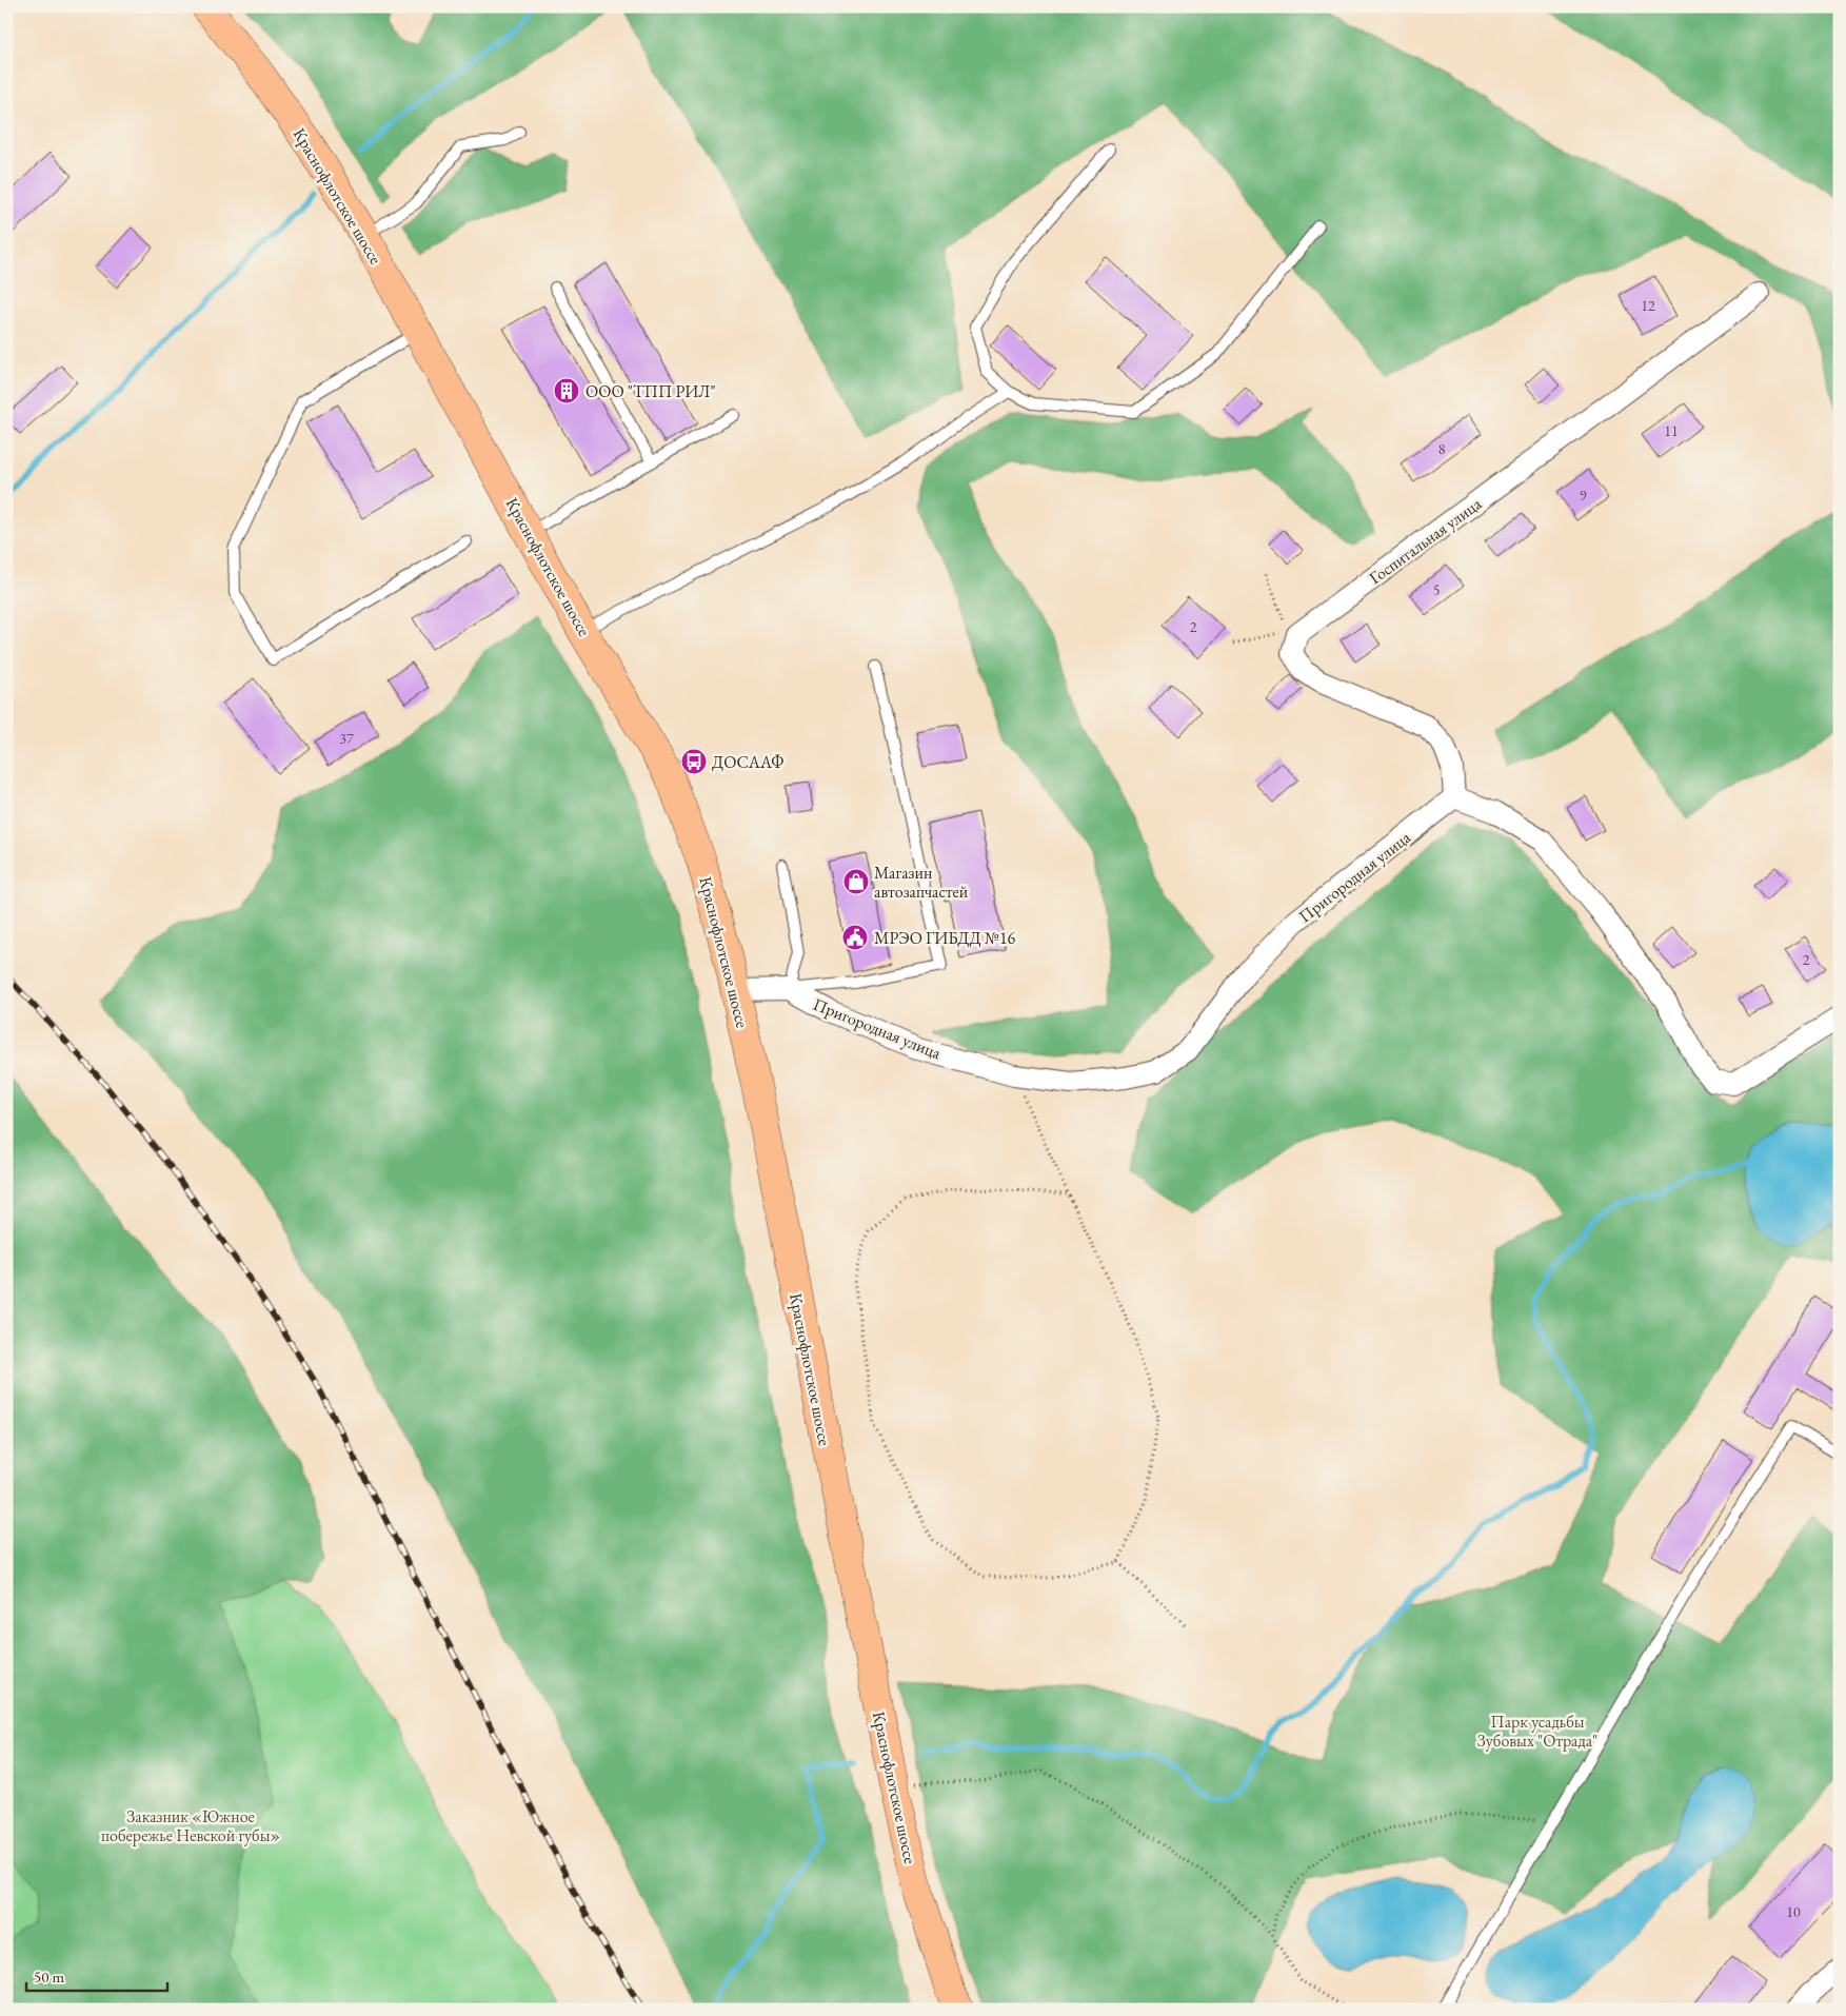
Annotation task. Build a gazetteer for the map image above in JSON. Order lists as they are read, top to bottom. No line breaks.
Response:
{"streets":{"main road":["Краснофлотское шоссе"],"street":["Госпитальная улица","Пригородная улица"]},"parks":["Парк усадьбы Зубовых \"Отрада\"","Заказник «Южное побережье Невской губы»"],"places":{"building":["ООО \"ТПП РИЛ\""],"bus stop":["ДОСААФ"],"shop":["Магазин автозапчастей"],"public building":["МРЭО ГИБДД №16"]},"house_numbers":["12","11","8","9","5","2","37","2","10"],"scale_bar":"50 m"}
